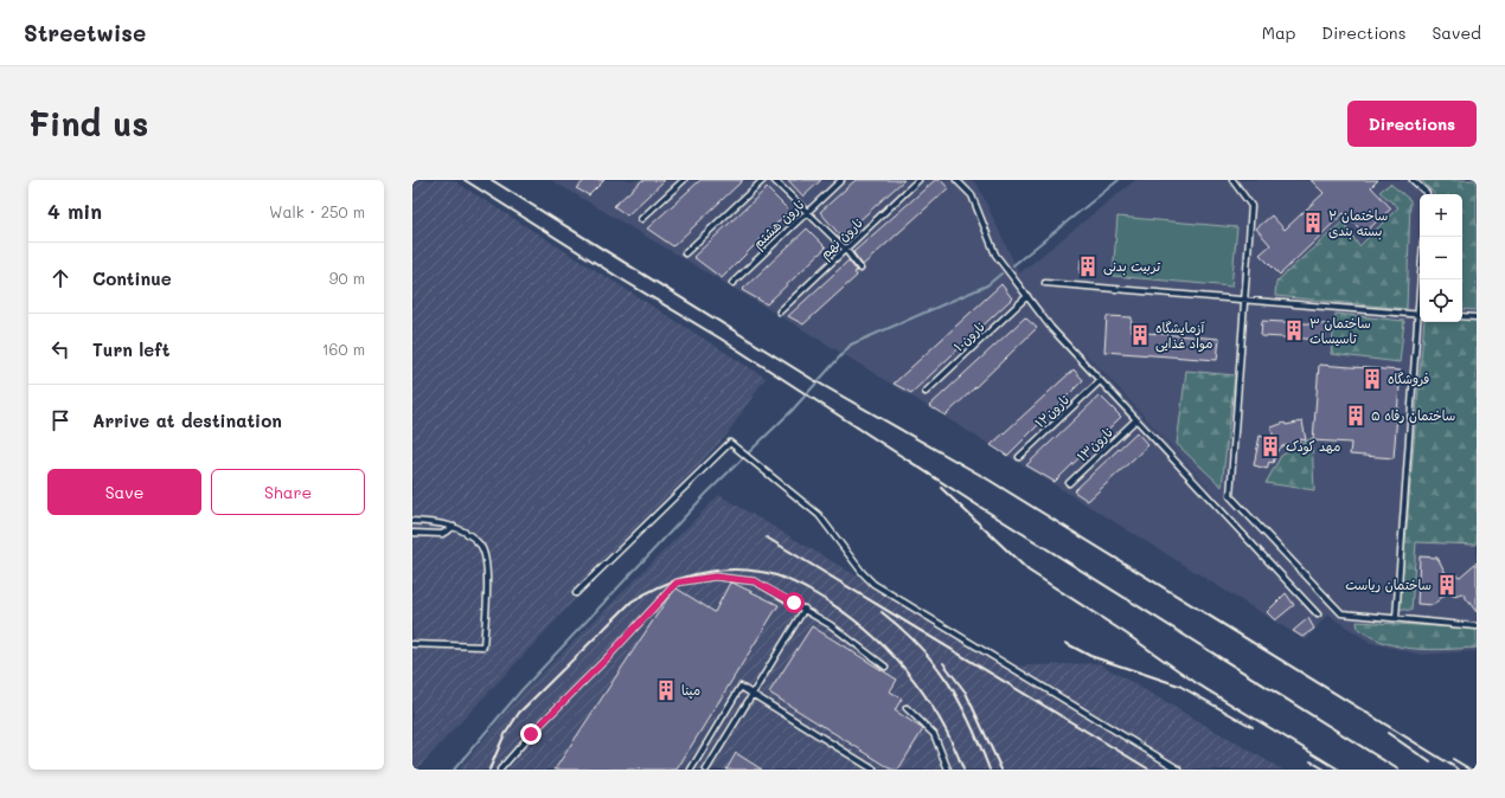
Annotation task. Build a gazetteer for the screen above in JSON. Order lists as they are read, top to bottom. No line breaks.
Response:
{"streets":{"lane":["نارون هشتم","نارون نهم","نارون۱۰","نارون۱۲","نارون۱۳"]},"places":{"building":["۲ ساختمان بسته بندی","تربیت بدنی","۳ ساختمان تاسیسات","آزمایشگاه مواد غذایی","فروشگاه","۵ ساختمان رفاه","مهد کودک","ساختمان ریاست","مپنا"]},"page":{"header":"Streetwise","nav":["Map","Directions","Saved"],"buttons":["Directions",["Save","Share"]],"title":"Find us","heading":["4 min","Walk · 250 m"],"map_buttons":["+","−"],"list":[["Continue","90 m"],["Turn left","160 m"],"Arrive at destination"]}}
